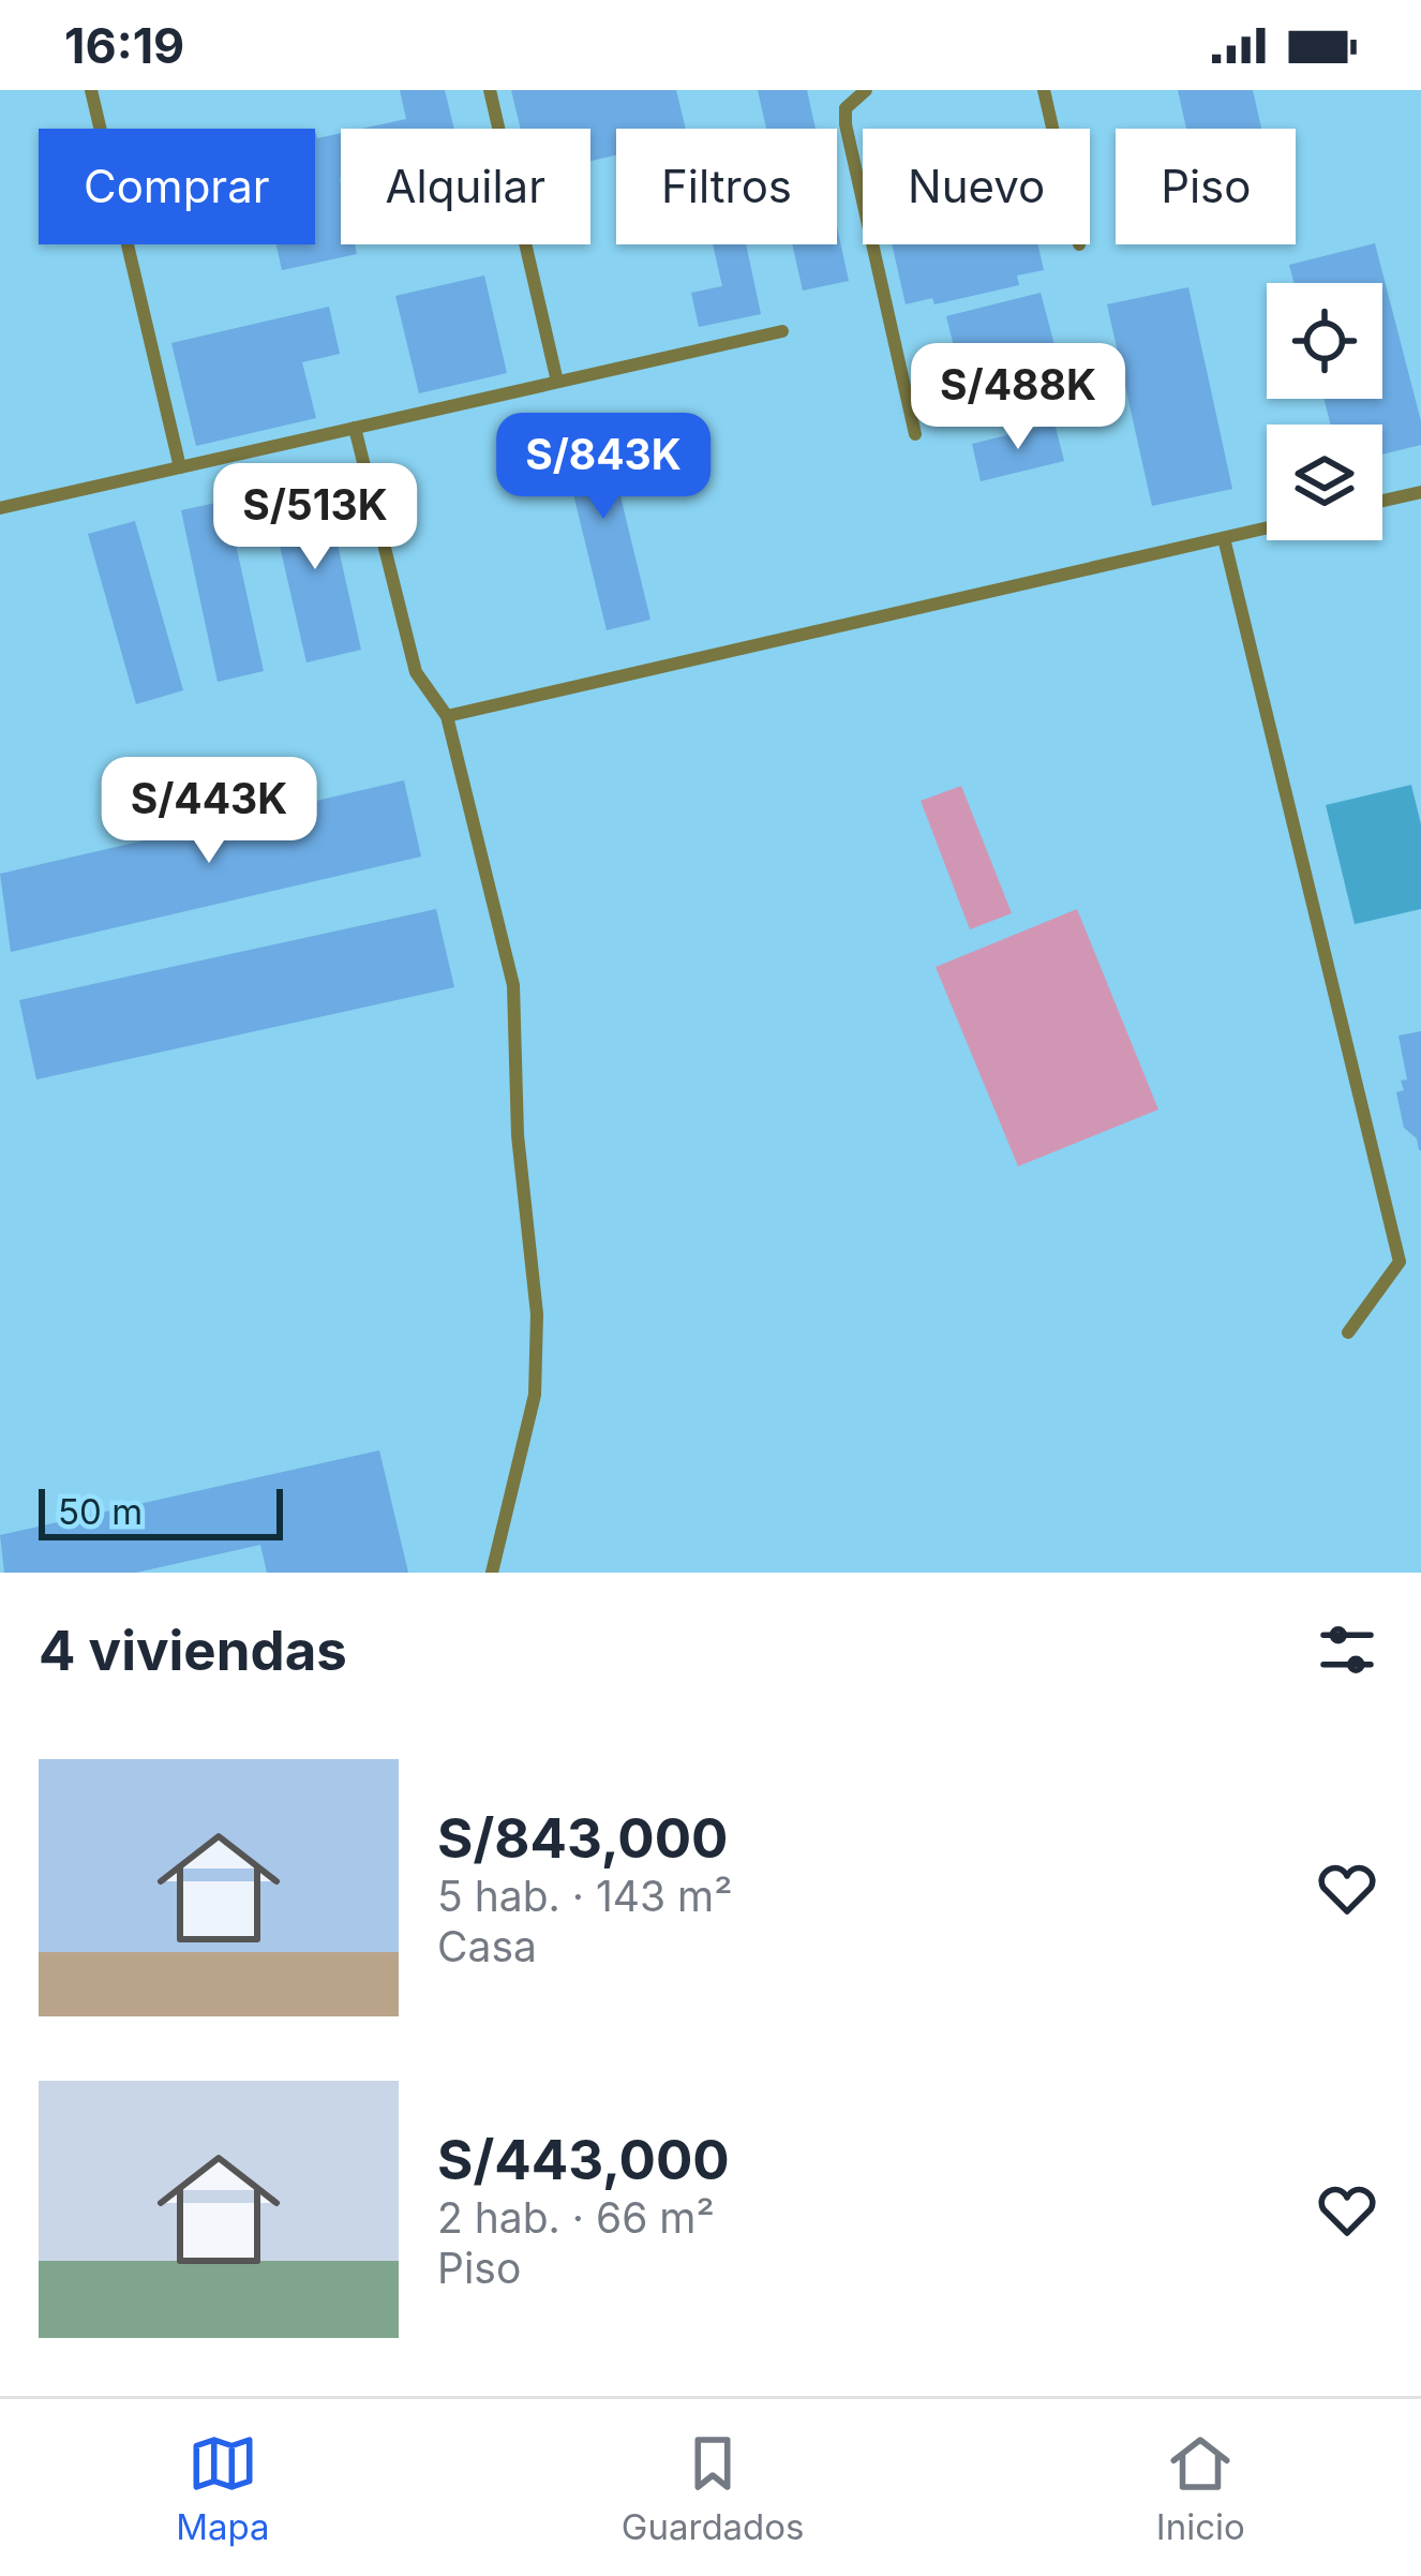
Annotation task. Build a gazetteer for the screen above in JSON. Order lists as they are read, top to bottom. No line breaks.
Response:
{"scale_bar":"50 m","page":{"status":"16:19","chip":["Comprar","Alquilar","Filtros","Nuevo","Piso"],"price":["S/488K","S/843K","S/513K","S/443K"],"scale":"50 m","heading":"4 viviendas","list":[{"name":"S/843,000","note":"5 hab. · 143 m² · Casa"},{"name":"S/443,000","note":"2 hab. · 66 m² · Piso"}],"tabs":["Mapa","Guardados","Inicio"]}}
